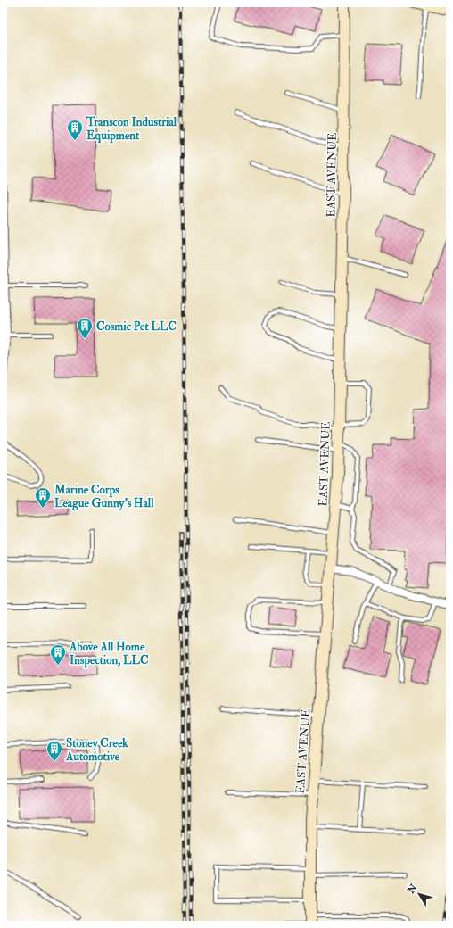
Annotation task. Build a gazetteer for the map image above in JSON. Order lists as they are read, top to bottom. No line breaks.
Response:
{"streets":{"street":["EAST AVENUE"]},"places":{"building":["Transcon Industrial Equipment","Cosmic Pet LLC","Marine Corps League Gunny's Hall","Above All Home Inspection, LLC","Stoney Creek Automotive"]},"north":"top left"}
